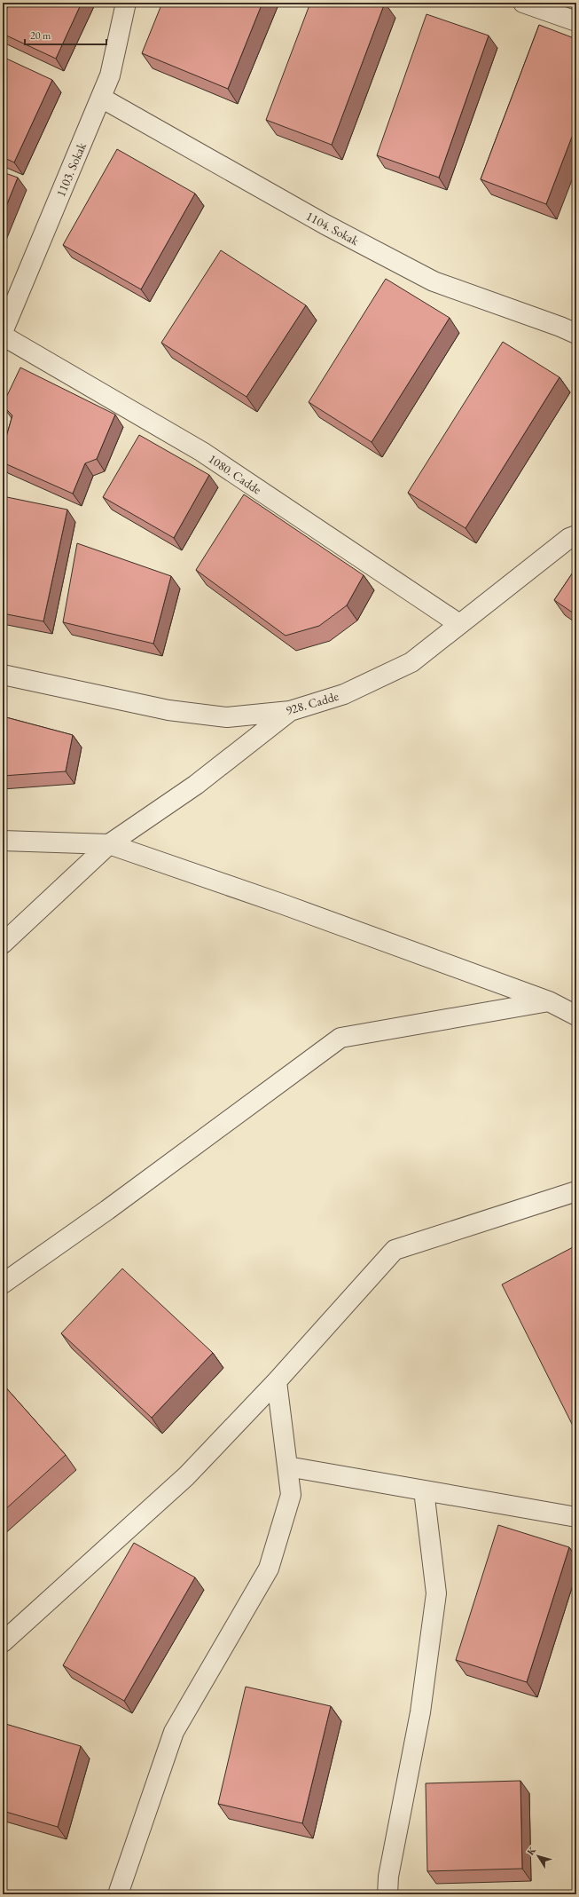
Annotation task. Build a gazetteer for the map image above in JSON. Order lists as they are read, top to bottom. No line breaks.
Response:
{"streets":{"street":["1103. Sokak","1104. Sokak","1080. Cadde","928. Cadde"]},"crossings":[["1103. Sokak","1104. Sokak"],["1080. Cadde","928. Cadde"]],"scale_bar":"20 m","north":"top left"}
